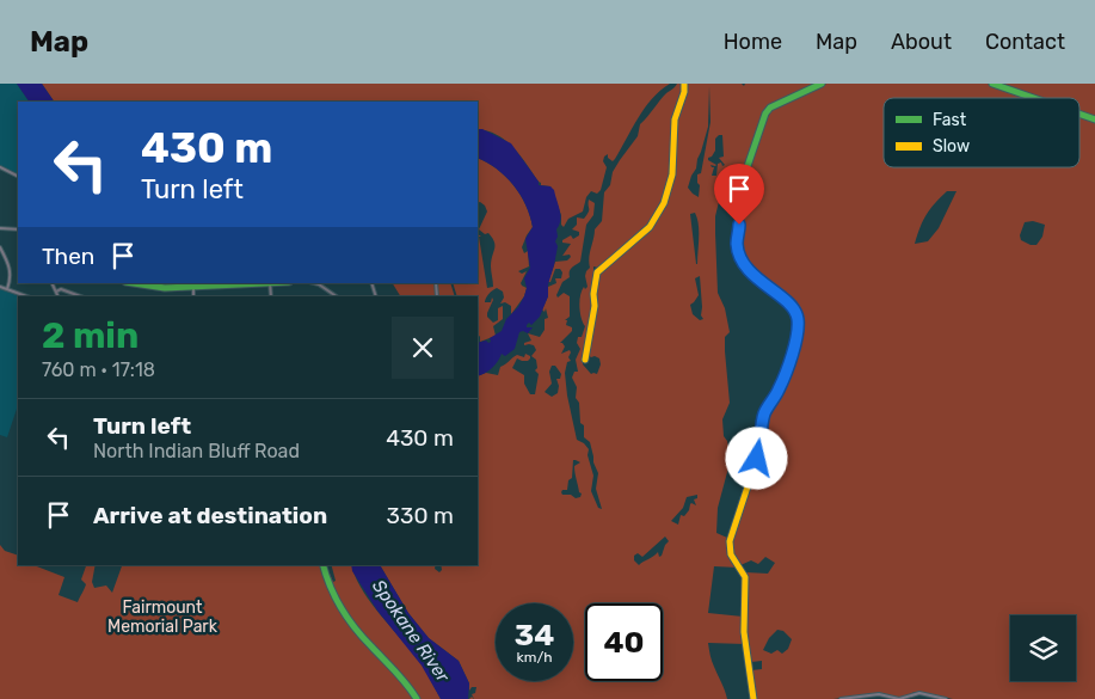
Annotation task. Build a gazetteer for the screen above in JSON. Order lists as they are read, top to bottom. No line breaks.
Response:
{"water":["Spokane River"],"parks":["Fairmount Memorial Park"],"legend":["Fast","Slow"],"page":{"header":"Map","nav":["Home","Map","About","Contact"],"turn":["430 m","Turn left"],"then":"Then","heading":["2 min","760 m · 17:18"],"list":[{"name":"Turn left","note":"North Indian Bluff Road","value":"430 m"},{"name":"Arrive at destination","value":"330 m"}],"speed":"34 km/h","limit":"40"}}
